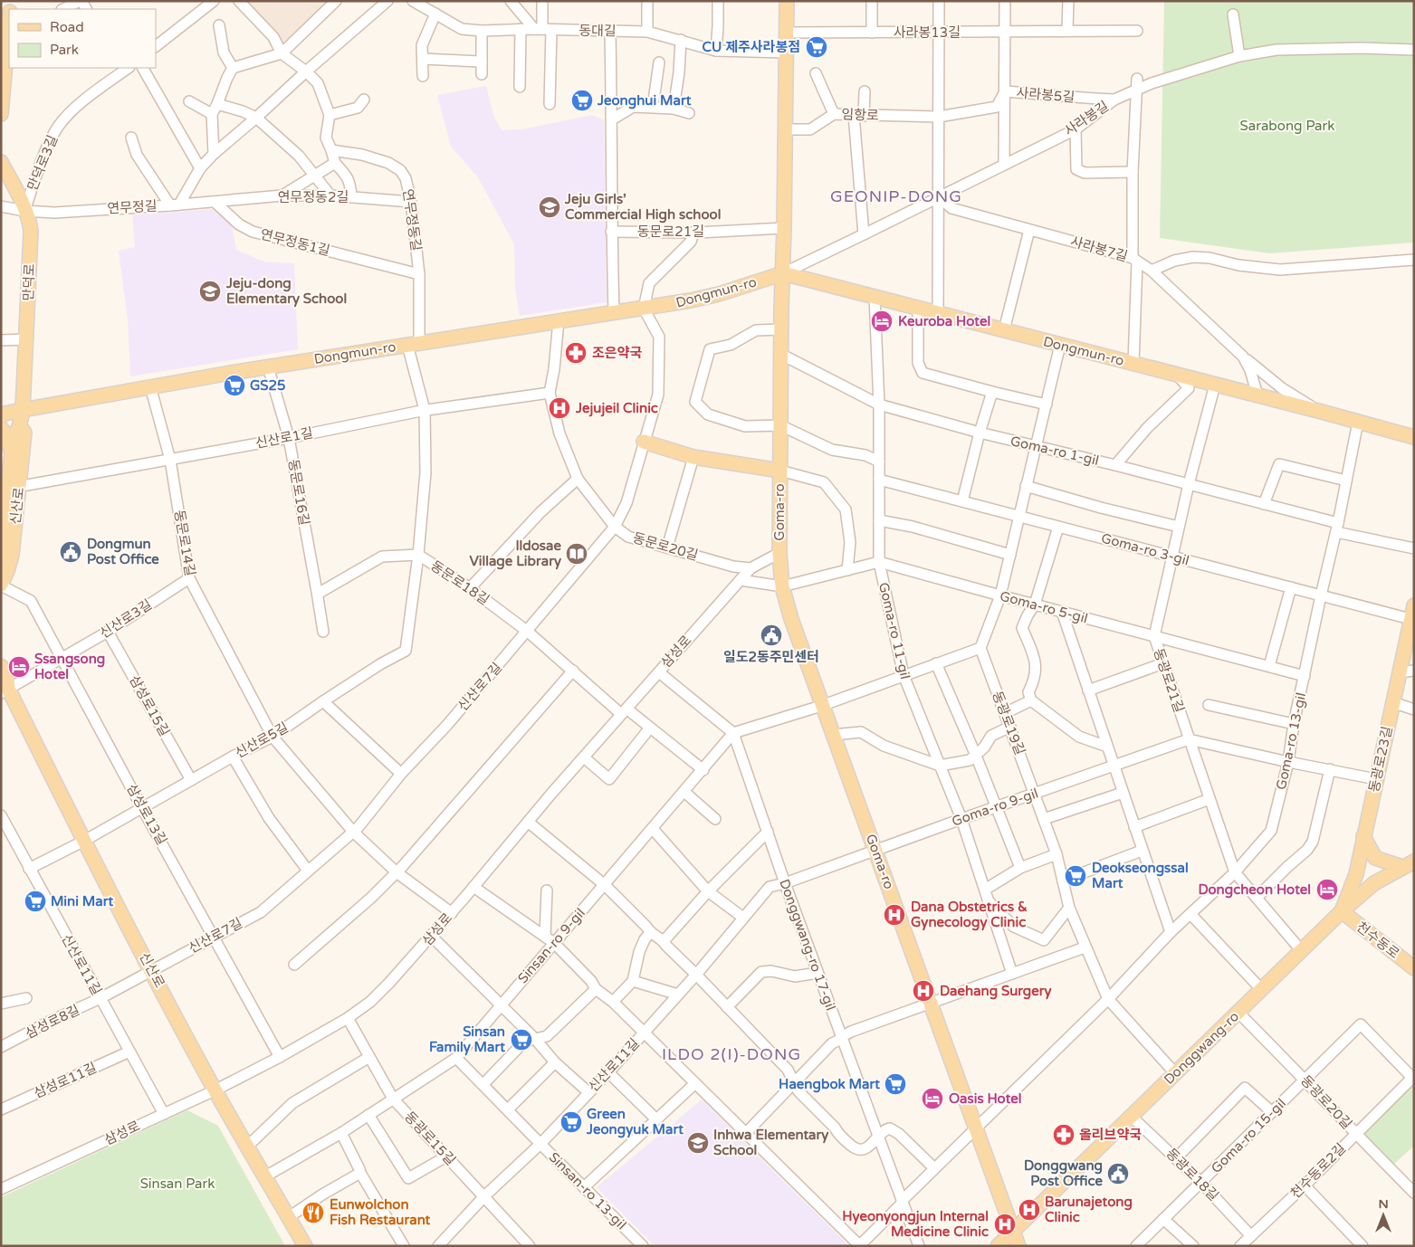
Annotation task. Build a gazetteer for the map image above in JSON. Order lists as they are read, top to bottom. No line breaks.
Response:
{"streets":{"main road":["만덕로","Dongmun-ro","신산로","Goma-ro","동광로23길","천수동로","Donggwang-ro"],"street":["동대길","사라봉13길","사라봉5길","임항로","사라봉길","만덕로3길","연무정동2길","연무정길","연무정동길","동문로21길","연무정동1길","사라봉7길","신산로1길","Goma-ro 1-gil","동문로16길","동문로14길","동문로20길","Goma-ro 3-gil","동문로18길","Goma-ro 5-gil","신산로3길","Goma-ro 11-gil","삼성로","동광로21길","신산로7길","삼성로15길","동광로19길","신산로5길","Goma-ro 13-gil","Goma-ro 9-gil","삼성로13길","Donggwang-ro 17-gil","Sinsan-ro 9-gil","신산로11길","삼성로8길","삼성로11길","동광로20길","Goma-ro 15-gil","동광로15길","천수동로2길","동광로18길","Sinsan-ro 13-gil"]},"crossings":[["사라봉13길","사라봉5길"],["사라봉5길","임항로"],["사라봉5길","사라봉길"],["사라봉길","사라봉7길"],["사라봉길","Dongmun-ro"],["사라봉길","Goma-ro"],["만덕로3길","연무정길"],["만덕로3길","만덕로"],["연무정동2길","연무정동길"],["연무정동2길","연무정동1길"],["연무정길","만덕로"],["연무정동길","연무정동1길"],["연무정동길","Dongmun-ro"],["연무정동길","동문로18길"],["사라봉7길","Dongmun-ro"],["만덕로","Dongmun-ro"],["만덕로","신산로"],["Dongmun-ro","동문로16길"],["Dongmun-ro","신산로"],["Dongmun-ro","Goma-ro"],["Dongmun-ro","동문로14길"],["Dongmun-ro","동문로20길"],["Dongmun-ro","동문로18길"],["Dongmun-ro","Goma-ro 11-gil"],["Dongmun-ro","동광로21길"],["Dongmun-ro","신산로7길"],["Dongmun-ro","Goma-ro 13-gil"],["신산로1길","동문로16길"],["신산로1길","신산로"],["신산로1길","동문로14길"],["신산로1길","동문로20길"],["신산로1길","동문로18길"],["Goma-ro 1-gil","Goma-ro"],["Goma-ro 1-gil","Goma-ro 11-gil"],["Goma-ro 1-gil","동광로21길"],["Goma-ro 1-gil","Goma-ro 13-gil"],["신산로","신산로3길"],["신산로","삼성로"],["신산로","신산로7길"],["신산로","신산로5길"],["신산로","삼성로13길"],["신산로","Sinsan-ro 9-gil"],["신산로","삼성로8길"],["Goma-ro","삼성로"],["Goma-ro","신산로7길"],["Goma-ro","Goma-ro 13-gil"],["Goma-ro","Goma-ro 9-gil"],["Goma-ro","Donggwang-ro"],["동문로14길","신산로3길"],["동문로14길","삼성로"],["동문로14길","신산로7길"],["동문로14길","신산로5길"],["동문로20길","삼성로"],["동문로20길","신산로7길"],["Goma-ro 3-gil","Goma-ro 11-gil"],["Goma-ro 3-gil","동광로21길"],["Goma-ro 3-gil","Goma-ro 13-gil"],["Goma-ro 3-gil","동광로23길"],["동문로18길","삼성로"],["동문로18길","신산로7길"],["동문로18길","신산로5길"],["동문로18길","Sinsan-ro 9-gil"],["Goma-ro 5-gil","Goma-ro 11-gil"],["Goma-ro 5-gil","동광로21길"],["Goma-ro 5-gil","Goma-ro 13-gil"],["신산로3길","삼성로15길"],["신산로3길","삼성로13길"],["Goma-ro 11-gil","Goma-ro 9-gil"],["삼성로","삼성로13길"],["삼성로","신산로11길"],["삼성로","동광로15길"],["동광로21길","Goma-ro 13-gil"],["동광로21길","Goma-ro 9-gil"],["동광로21길","Donggwang-ro"],["신산로7길","삼성로13길"],["신산로7길","삼성로8길"],["삼성로15길","신산로5길"],["동광로19길","Goma-ro 13-gil"],["동광로19길","Goma-ro 9-gil"],["동광로19길","Donggwang-ro"],["신산로5길","삼성로13길"],["신산로5길","신산로11길"],["Goma-ro 13-gil","Donggwang-ro 17-gil"],["동광로23길","천수동로"],["동광로23길","Donggwang-ro"],["Goma-ro 9-gil","Donggwang-ro 17-gil"],["Goma-ro 9-gil","신산로11길"],["천수동로","Donggwang-ro"],["Donggwang-ro 17-gil","Sinsan-ro 9-gil"],["Donggwang-ro 17-gil","신산로11길"],["Sinsan-ro 9-gil","동광로15길"],["Sinsan-ro 9-gil","Sinsan-ro 13-gil"],["신산로11길","삼성로8길"],["신산로11길","삼성로11길"],["신산로11길","동광로15길"],["신산로11길","Sinsan-ro 13-gil"],["Donggwang-ro","동광로20길"],["Donggwang-ro","동광로18길"],["동광로20길","Goma-ro 15-gil"],["동광로20길","천수동로2길"],["Goma-ro 15-gil","천수동로2길"],["Goma-ro 15-gil","동광로18길"],["천수동로2길","동광로18길"]],"districts":["GEONIP-DONG","ILDO 2(I)-DONG"],"parks":["Sarabong Park","Sinsan Park"],"places":{"supermarket":["CU 제주사라봉점","Jeonghui Mart","GS25","Deokseongssal Mart","Mini Mart","Sinsan Family Mart","Haengbok Mart","Green Jeongyuk Mart"],"school or university":["Jeju Girls’ Commercial High school","Jeju-dong Elementary School","Inhwa Elementary School"],"hotel":["Keuroba Hotel","Ssangsong Hotel","Dongcheon Hotel","Oasis Hotel"],"pharmacy":["조은약국","올리브약국"],"hospital":["Jejujeil Clinic","Dana Obstetrics & Gynecology Clinic","Daehang Surgery","Barunajetong Clinic","Hyeonyongjun Internal Medicine Clinic"],"public building":["Dongmun Post Office","일도2동주민센터","Donggwang Post Office"],"library":["Ildosae Village Library"],"restaurant":["Eunwolchon Fish Restaurant"]},"legend":["Road","Park"],"north":"top"}
